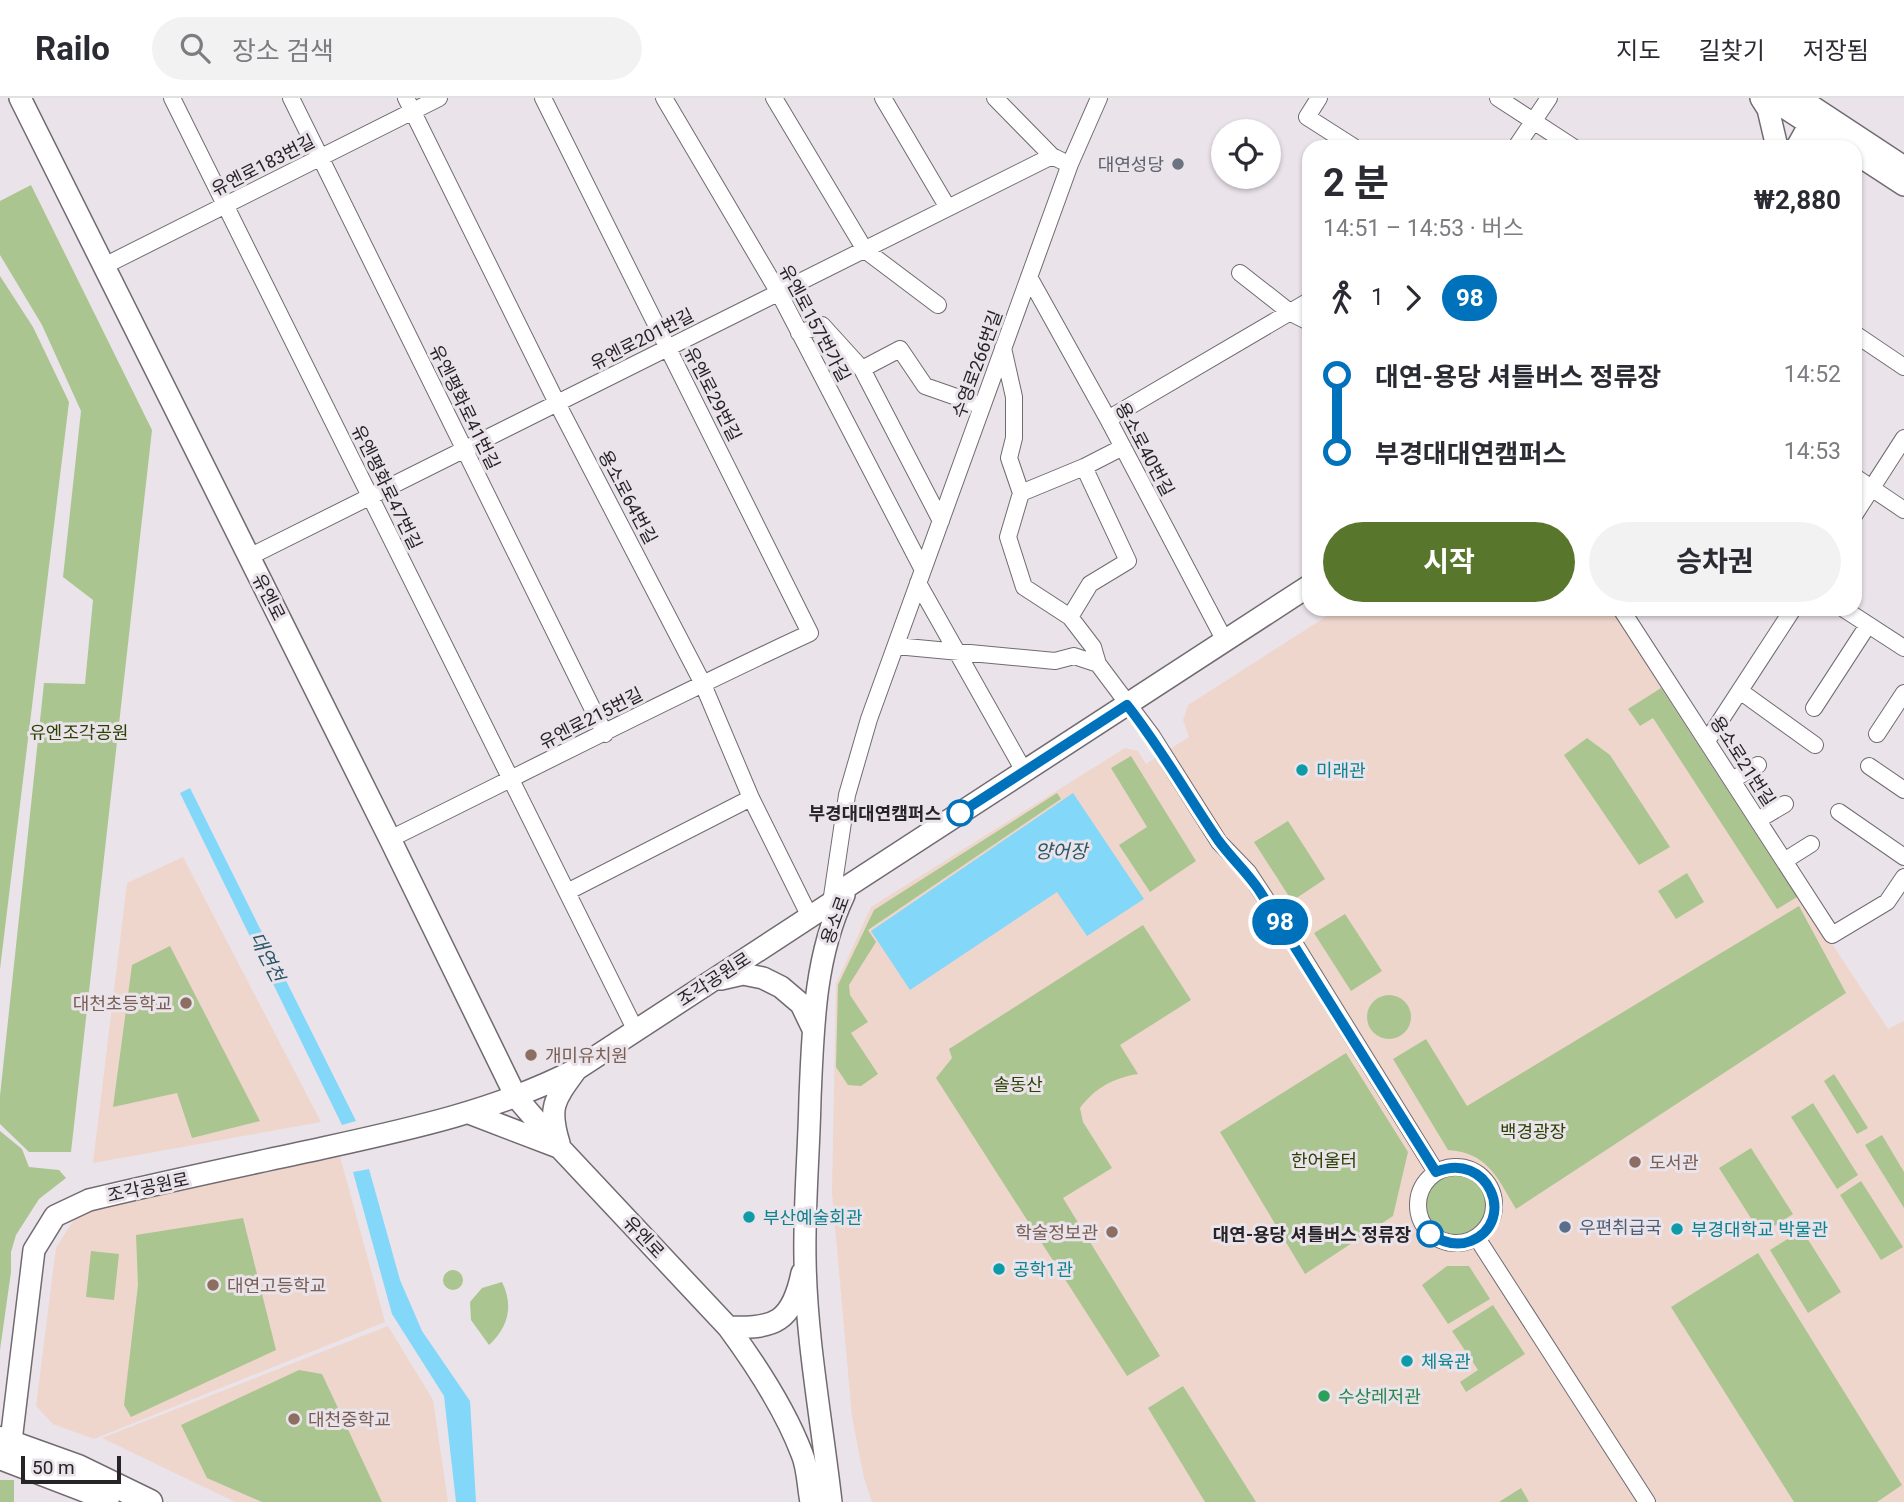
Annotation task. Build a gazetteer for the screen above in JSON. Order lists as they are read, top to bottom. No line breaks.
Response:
{"streets":{"main road":["유엔로","용소로","조각공원로"],"street":["유엔로183번길","유엔로157번가길","유엔로201번길","수영로266번길","유엔로29번길","유엔평화로41번길","용소로40번길","유엔평화로47번길","용소로64번길","유엔로215번길","용소로21번길"]},"crossings":[["유엔로183번길","유엔평화로41번길"],["유엔로183번길","유엔평화로47번길"],["유엔로183번길","용소로64번길"],["유엔로183번길","유엔로"],["유엔로157번가길","유엔로201번길"],["유엔로157번가길","수영로266번길"],["유엔로157번가길","용소로"],["유엔로201번길","유엔로29번길"],["유엔로201번길","유엔평화로41번길"],["유엔로201번길","유엔평화로47번길"],["유엔로201번길","용소로64번길"],["유엔로201번길","유엔로"],["수영로266번길","용소로40번길"],["수영로266번길","조각공원로"],["유엔로29번길","유엔로215번길"],["유엔평화로41번길","유엔로215번길"],["용소로40번길","용소로"],["유엔평화로47번길","유엔로215번길"],["유엔평화로47번길","조각공원로"],["용소로64번길","유엔로215번길"],["용소로64번길","조각공원로"],["유엔로","유엔로215번길"],["유엔로","조각공원로"],["용소로","조각공원로"]],"water":["양어장","대연천"],"parks":["유엔조각공원","솔동산","백경광장","한어울터"],"places":["대연성당","미래관","부경대대연캠퍼스","대천초등학교","개미유치원","도서관","부산예술회관","우편취급국","부경대학교 박물관","학술정보관","대연-용당 셔틀버스 정류장","공학1관","대연고등학교","체육관","수상레저관","대천중학교"],"lines":["bus line 98"],"scale_bar":"50 m","page":{"header":"Railo","search":"장소 검색","nav":["지도","길찾기","저장됨"],"on_map":"98","heading":["2 분","14:51 – 14:53 · 버스","₩2,880"],"legs":["1","98"],"list":[{"name":"대연-용당 셔틀버스 정류장","value":"14:52"},{"name":"부경대대연캠퍼스","value":"14:53"}],"buttons":["시작","승차권"],"scale":"50 m"}}
